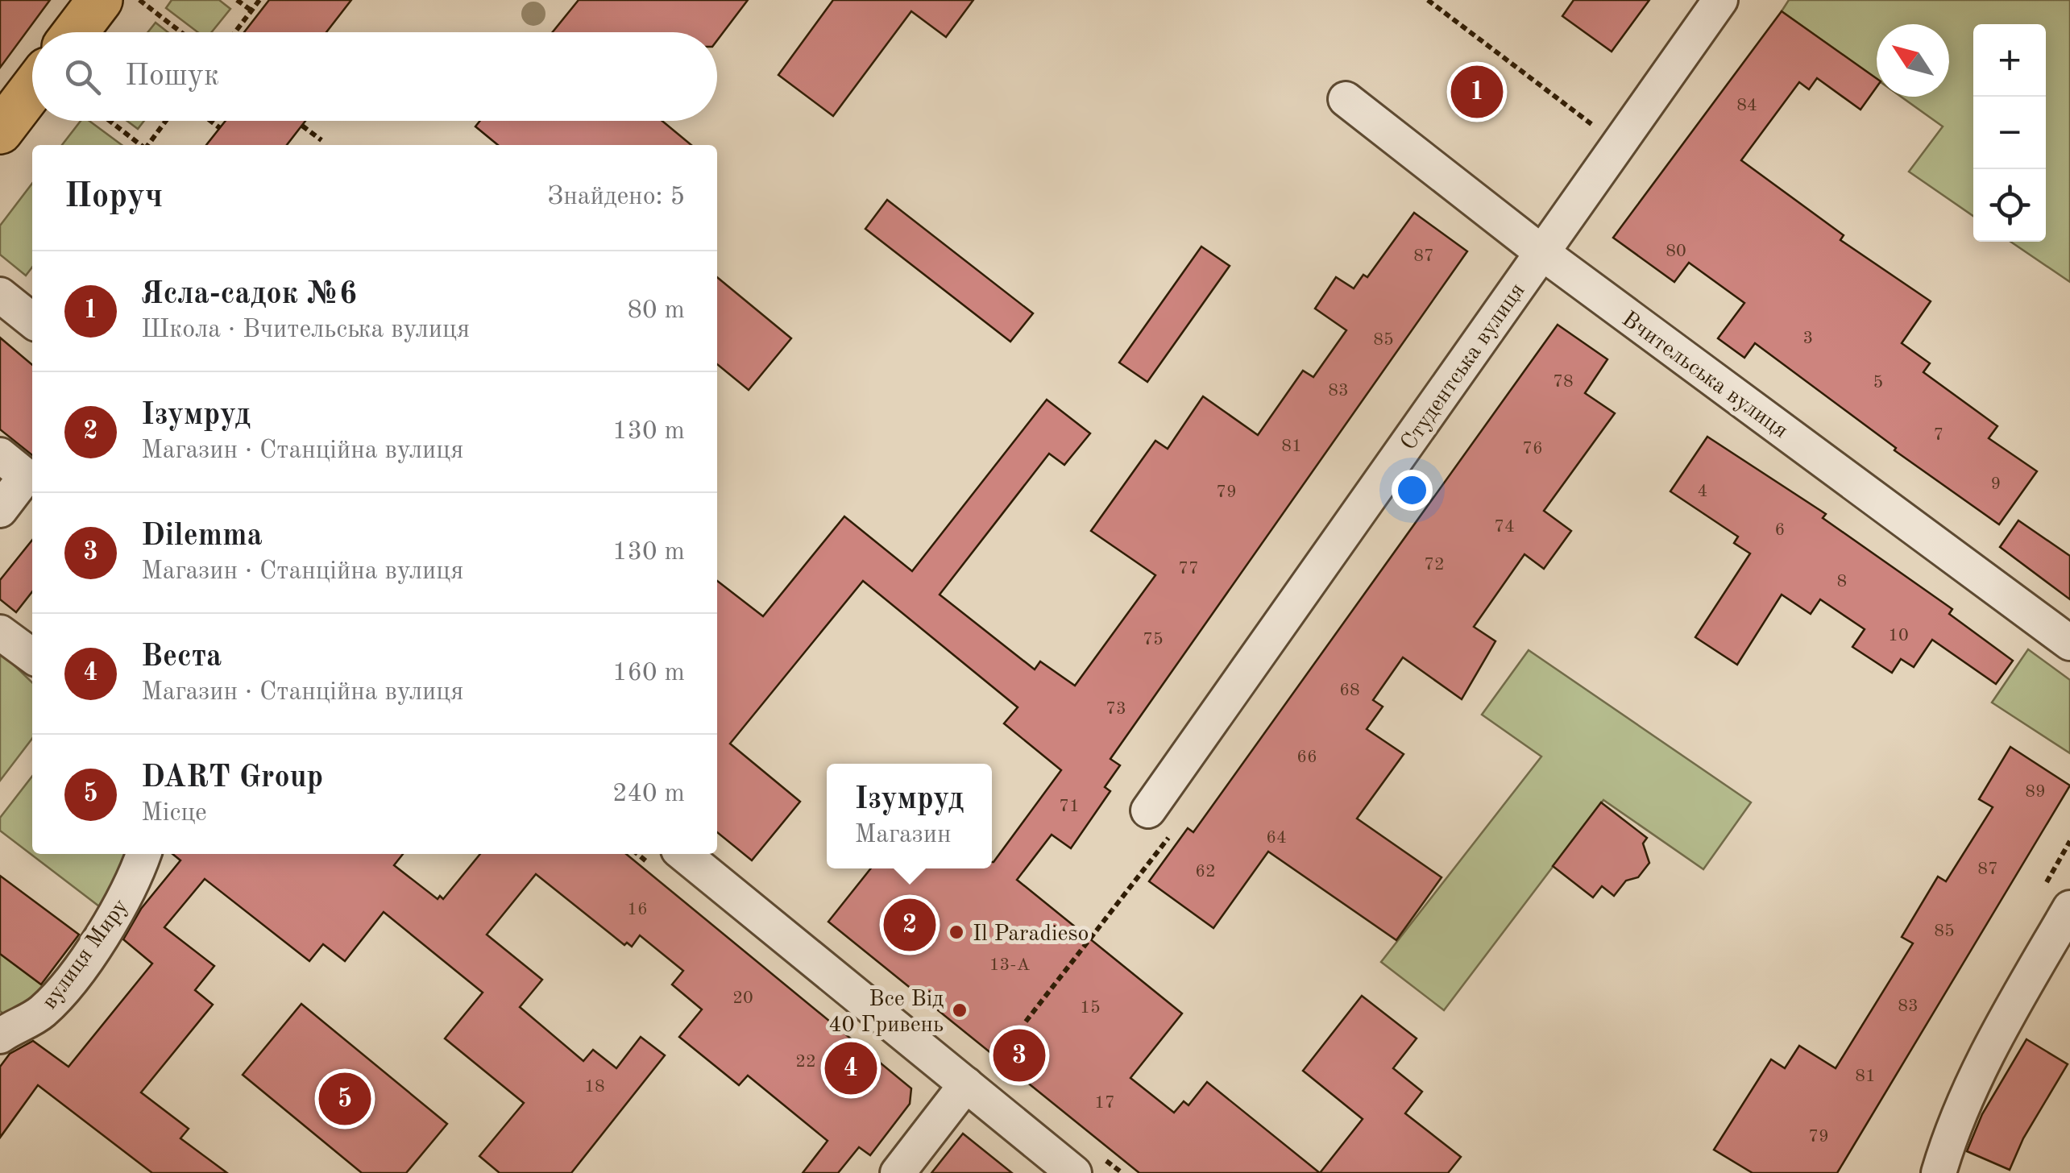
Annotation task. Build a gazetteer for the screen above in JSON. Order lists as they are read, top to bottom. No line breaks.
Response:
{"streets":{"street":["Студентська вулиця","Вчительська вулиця","вулиця Миру"]},"crossings":[["Студентська вулиця","Вчительська вулиця"]],"places":["Il Paradieso","Все Від 40 Гривень"],"house_numbers":["84","80","87","3","85","78","5","83","7","81","76","9","4","79","74","6","72","77","8","10","75","68","73","66","89","71","64","87","62","16","85","13-А","20","83","15","22","81","18","17","79"],"north":"top left","page":{"map_buttons":["+","−"],"search":"Пошук","pins":["1","2","3","4","5"],"heading":["Поруч","Знайдено: 5"],"list":[{"mark":"1","name":"Ясла-садок №6","note":"Школа · Вчительська вулиця","value":"80 m"},{"mark":"2","name":"Ізумруд","note":"Магазин · Станційна вулиця","value":"130 m"},{"mark":"3","name":"Dilemma","note":"Магазин · Станційна вулиця","value":"130 m"},{"mark":"4","name":"Веста","note":"Магазин · Станційна вулиця","value":"160 m"},{"mark":"5","name":"DART Group","note":"Місце","value":"240 m"}],"popup":["Ізумруд","Магазин"]}}
